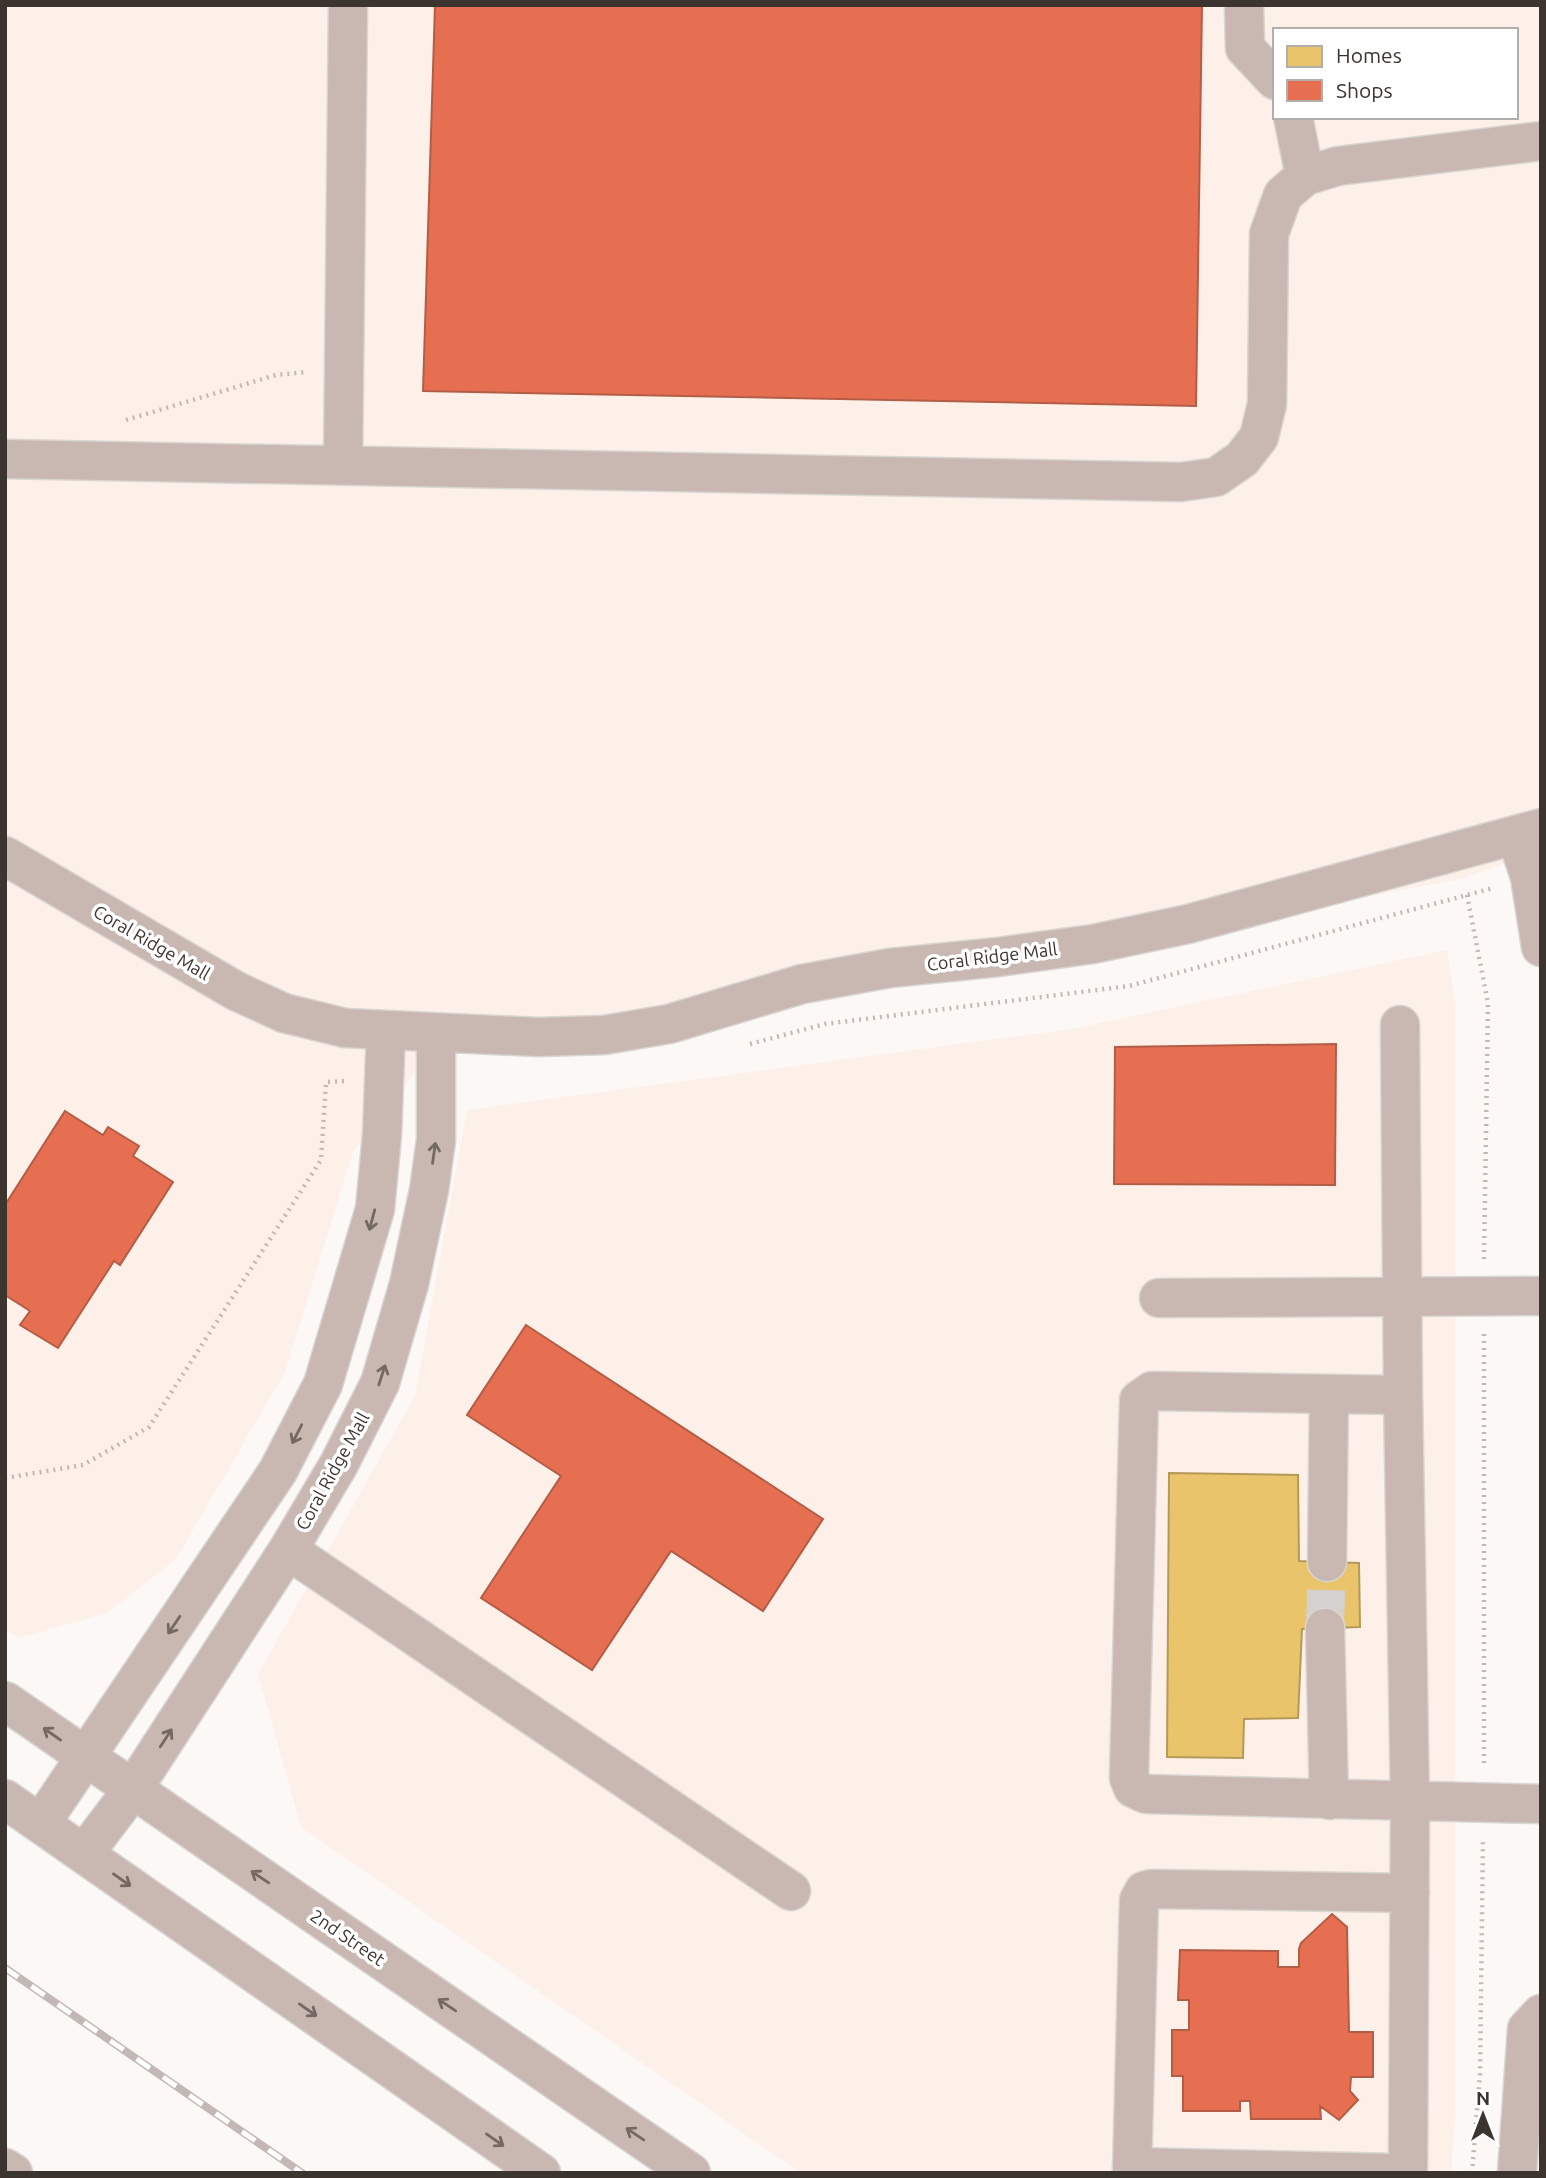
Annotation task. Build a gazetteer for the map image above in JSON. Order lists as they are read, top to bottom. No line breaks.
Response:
{"streets":{"street":["Coral Ridge Mall","2nd Street"]},"crossings":[["Coral Ridge Mall","2nd Street"]],"legend":["Homes","Shops"],"north":"top"}
